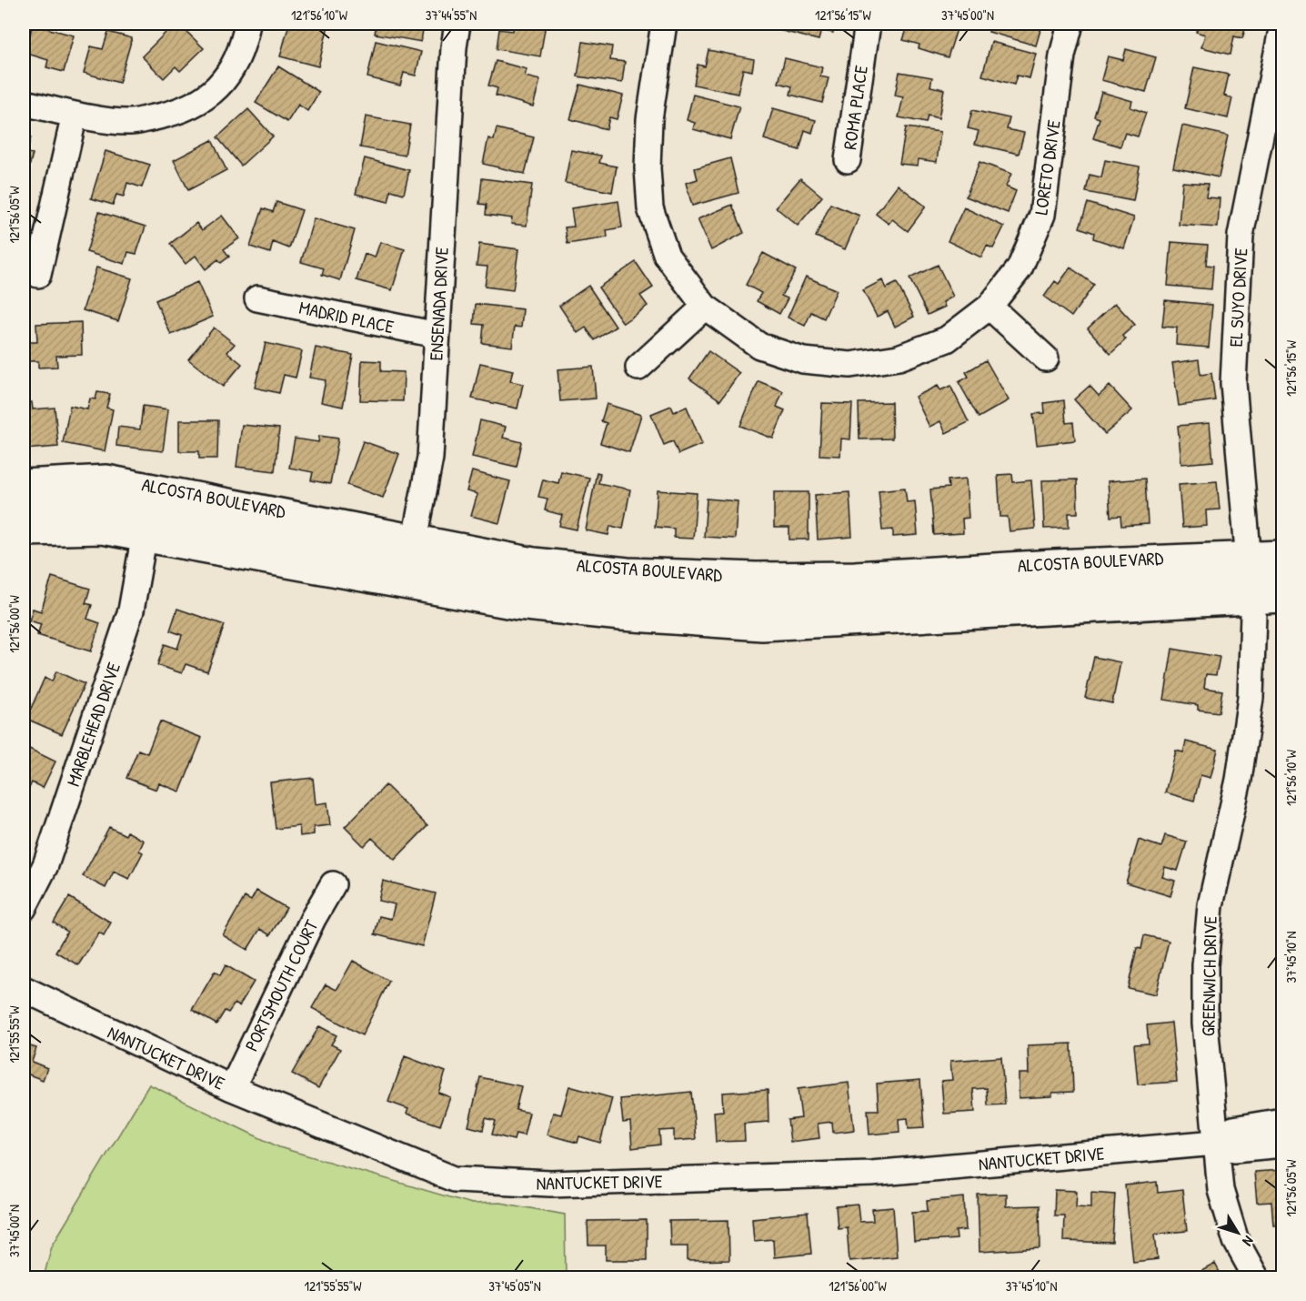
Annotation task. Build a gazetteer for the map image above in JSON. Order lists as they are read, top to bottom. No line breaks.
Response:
{"streets":{"main road":["ALCOSTA BOULEVARD"],"street":["ROMA PLACE","LORETO DRIVE","EL SUYO DRIVE","ENSENADA DRIVE","MADRID PLACE","MARBLEHEAD DRIVE","GREENWICH DRIVE","PORTSMOUTH COURT","NANTUCKET DRIVE"]},"crossings":[["EL SUYO DRIVE","ALCOSTA BOULEVARD"],["EL SUYO DRIVE","GREENWICH DRIVE"],["ENSENADA DRIVE","MADRID PLACE"],["ENSENADA DRIVE","ALCOSTA BOULEVARD"],["ALCOSTA BOULEVARD","MARBLEHEAD DRIVE"],["ALCOSTA BOULEVARD","GREENWICH DRIVE"],["GREENWICH DRIVE","NANTUCKET DRIVE"],["PORTSMOUTH COURT","NANTUCKET DRIVE"]],"north":"bottom right","coordinates":["121°56'10\"W","37°44'55\"N","121°56'15\"W","37°45'00\"N","121°56'05\"W","121°56'00\"W","37°45'10\"N","121°55'55\"W","37°45'05\"N"]}
